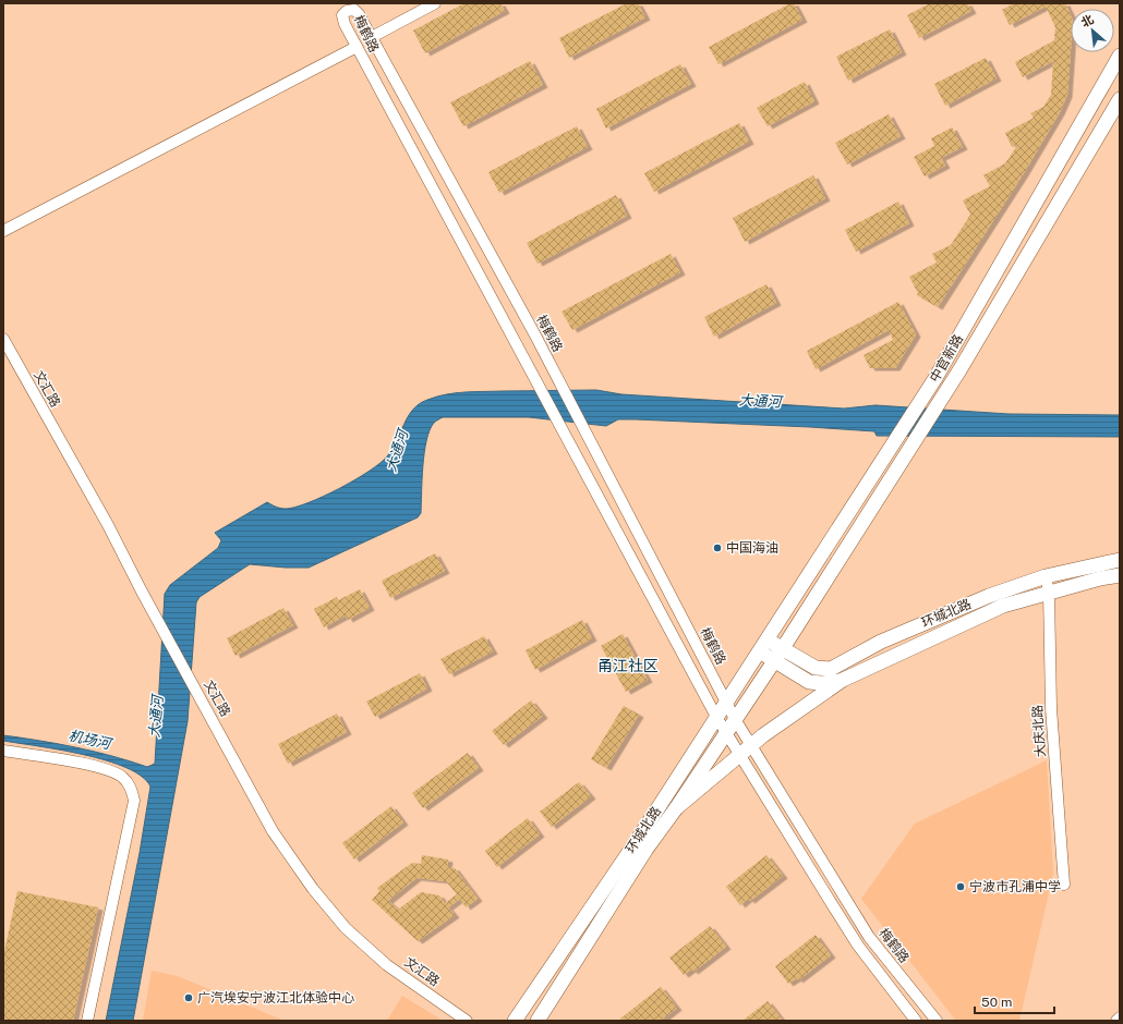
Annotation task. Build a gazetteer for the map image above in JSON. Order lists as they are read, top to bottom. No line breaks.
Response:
{"streets":{"main road":["中官新路","环城北路"],"street":["梅鹤路","文汇路","大庆北路"]},"crossings":[["梅鹤路","环城北路"],["中官新路","环城北路"],["环城北路","大庆北路"]],"districts":["甬江社区"],"water":["大通河","机场河"],"places":["中国海油","宁波市孔浦中学","广汽埃安宁波江北体验中心"],"scale_bar":"50 m","north":"top left"}
